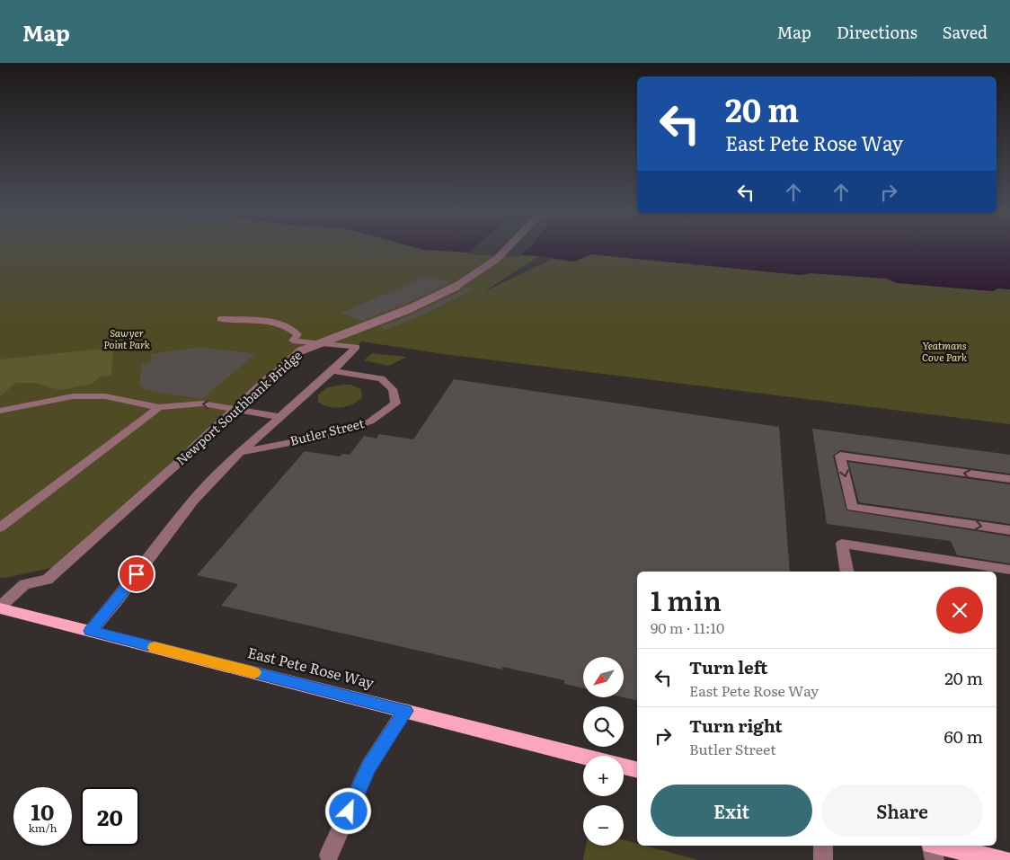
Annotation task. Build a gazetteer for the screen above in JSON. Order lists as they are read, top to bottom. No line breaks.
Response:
{"streets":{"main road":["East Pete Rose Way"],"street":["Newport Southbank Bridge","Butler Street"]},"crossings":[["Newport Southbank Bridge","East Pete Rose Way"],["Butler Street","East Pete Rose Way"]],"parks":["Sawyer Point Park","Yeatmans Cove Park"],"north":"bottom left","page":{"header":"Map","nav":["Map","Directions","Saved"],"turn":["20 m","East Pete Rose Way"],"heading":["1 min","90 m · 11:10"],"list":[{"name":"Turn left","note":"East Pete Rose Way","value":"20 m"},{"name":"Turn right","note":"Butler Street","value":"60 m"}],"map_buttons":["+","−"],"buttons":["Exit","Share"],"speed":"10 km/h","limit":"20"}}
